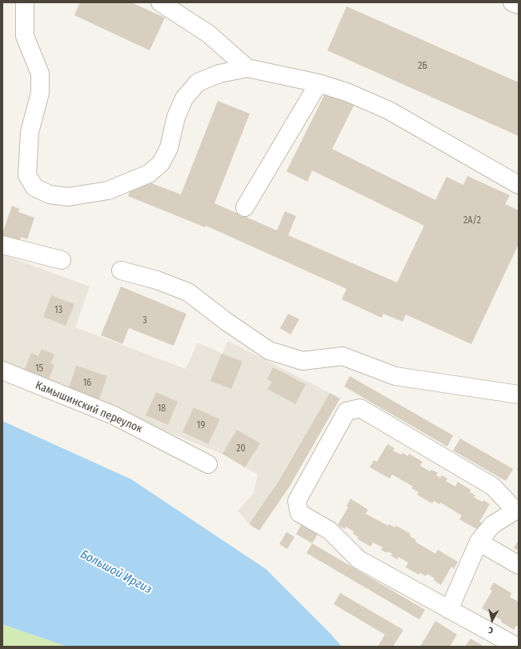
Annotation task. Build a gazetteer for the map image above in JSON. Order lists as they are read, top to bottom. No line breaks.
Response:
{"streets":{"street":["Камышинский переулок"]},"water":["Большой Иргиз"],"house_numbers":["2Б","2А/2","13","3","15","16","18","19","20"],"north":"bottom"}
